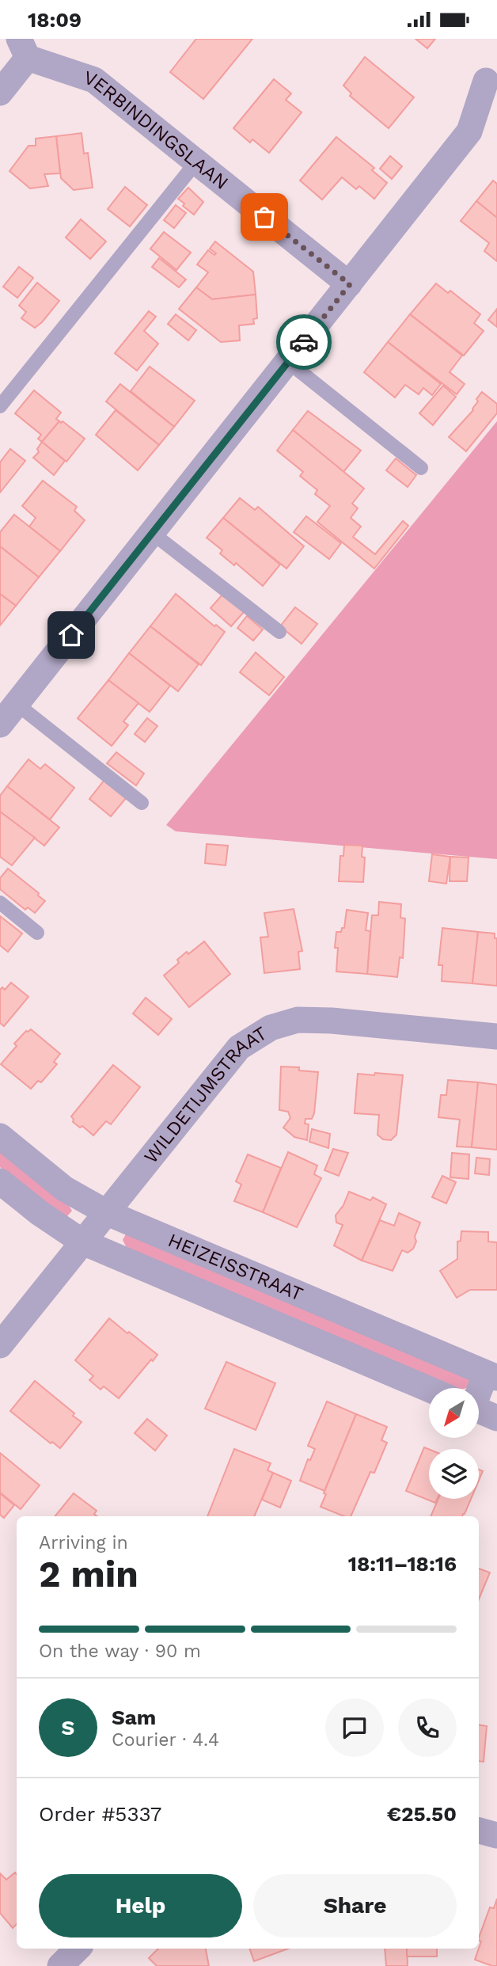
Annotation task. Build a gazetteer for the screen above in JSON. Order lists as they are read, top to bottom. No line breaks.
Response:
{"streets":{"street":["VERBINDINGSLAAN","WILDETIJMSTRAAT","HEIZEISSTRAAT"]},"crossings":[["WILDETIJMSTRAAT","HEIZEISSTRAAT"]],"north":"bottom left","page":{"status":"18:09","heading":["2 min","Arriving in","18:11–18:16"],"panel":["Sam","Courier · 4.4","Order #5337","€25.50"],"bar":"On the way · 90 m","round":"S","buttons":["Help","Share"]}}
